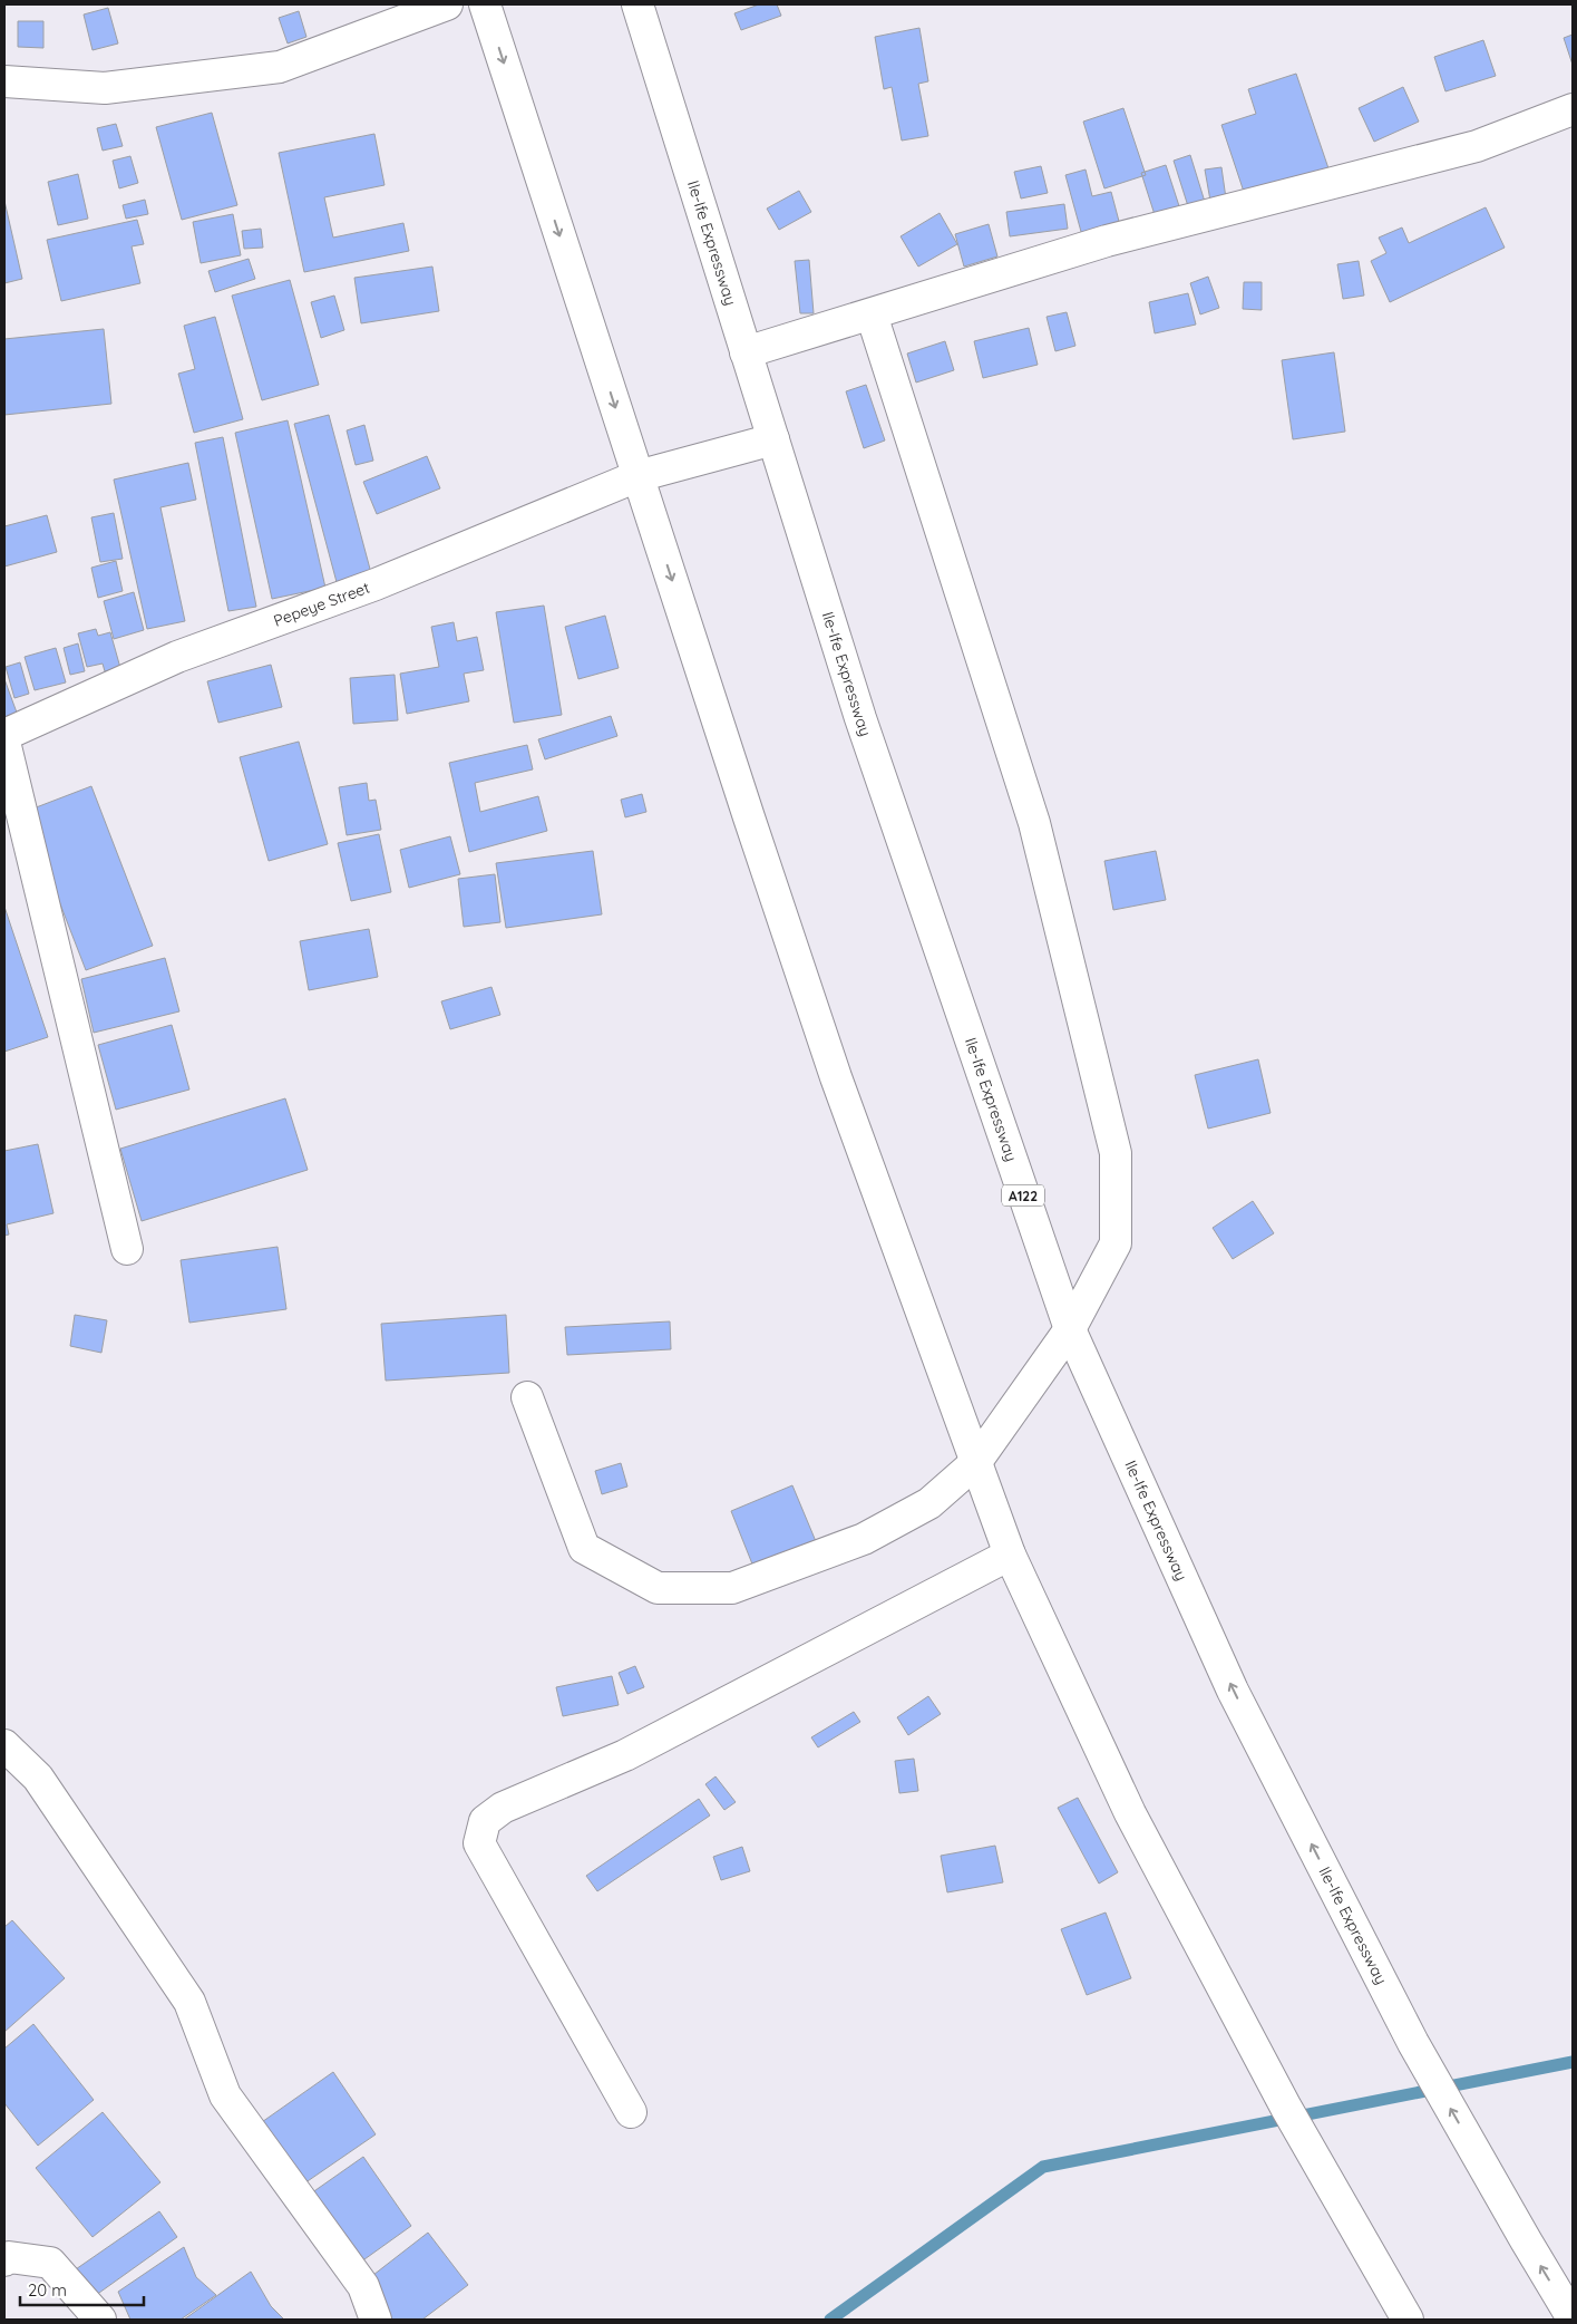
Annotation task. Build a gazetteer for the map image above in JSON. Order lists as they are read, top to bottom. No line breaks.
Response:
{"streets":{"main road":["Ile-Ife Expressway","Pepeye Street","A122"]},"crossings":[["Ile-Ife Expressway","Pepeye Street"]],"scale_bar":"20 m"}
